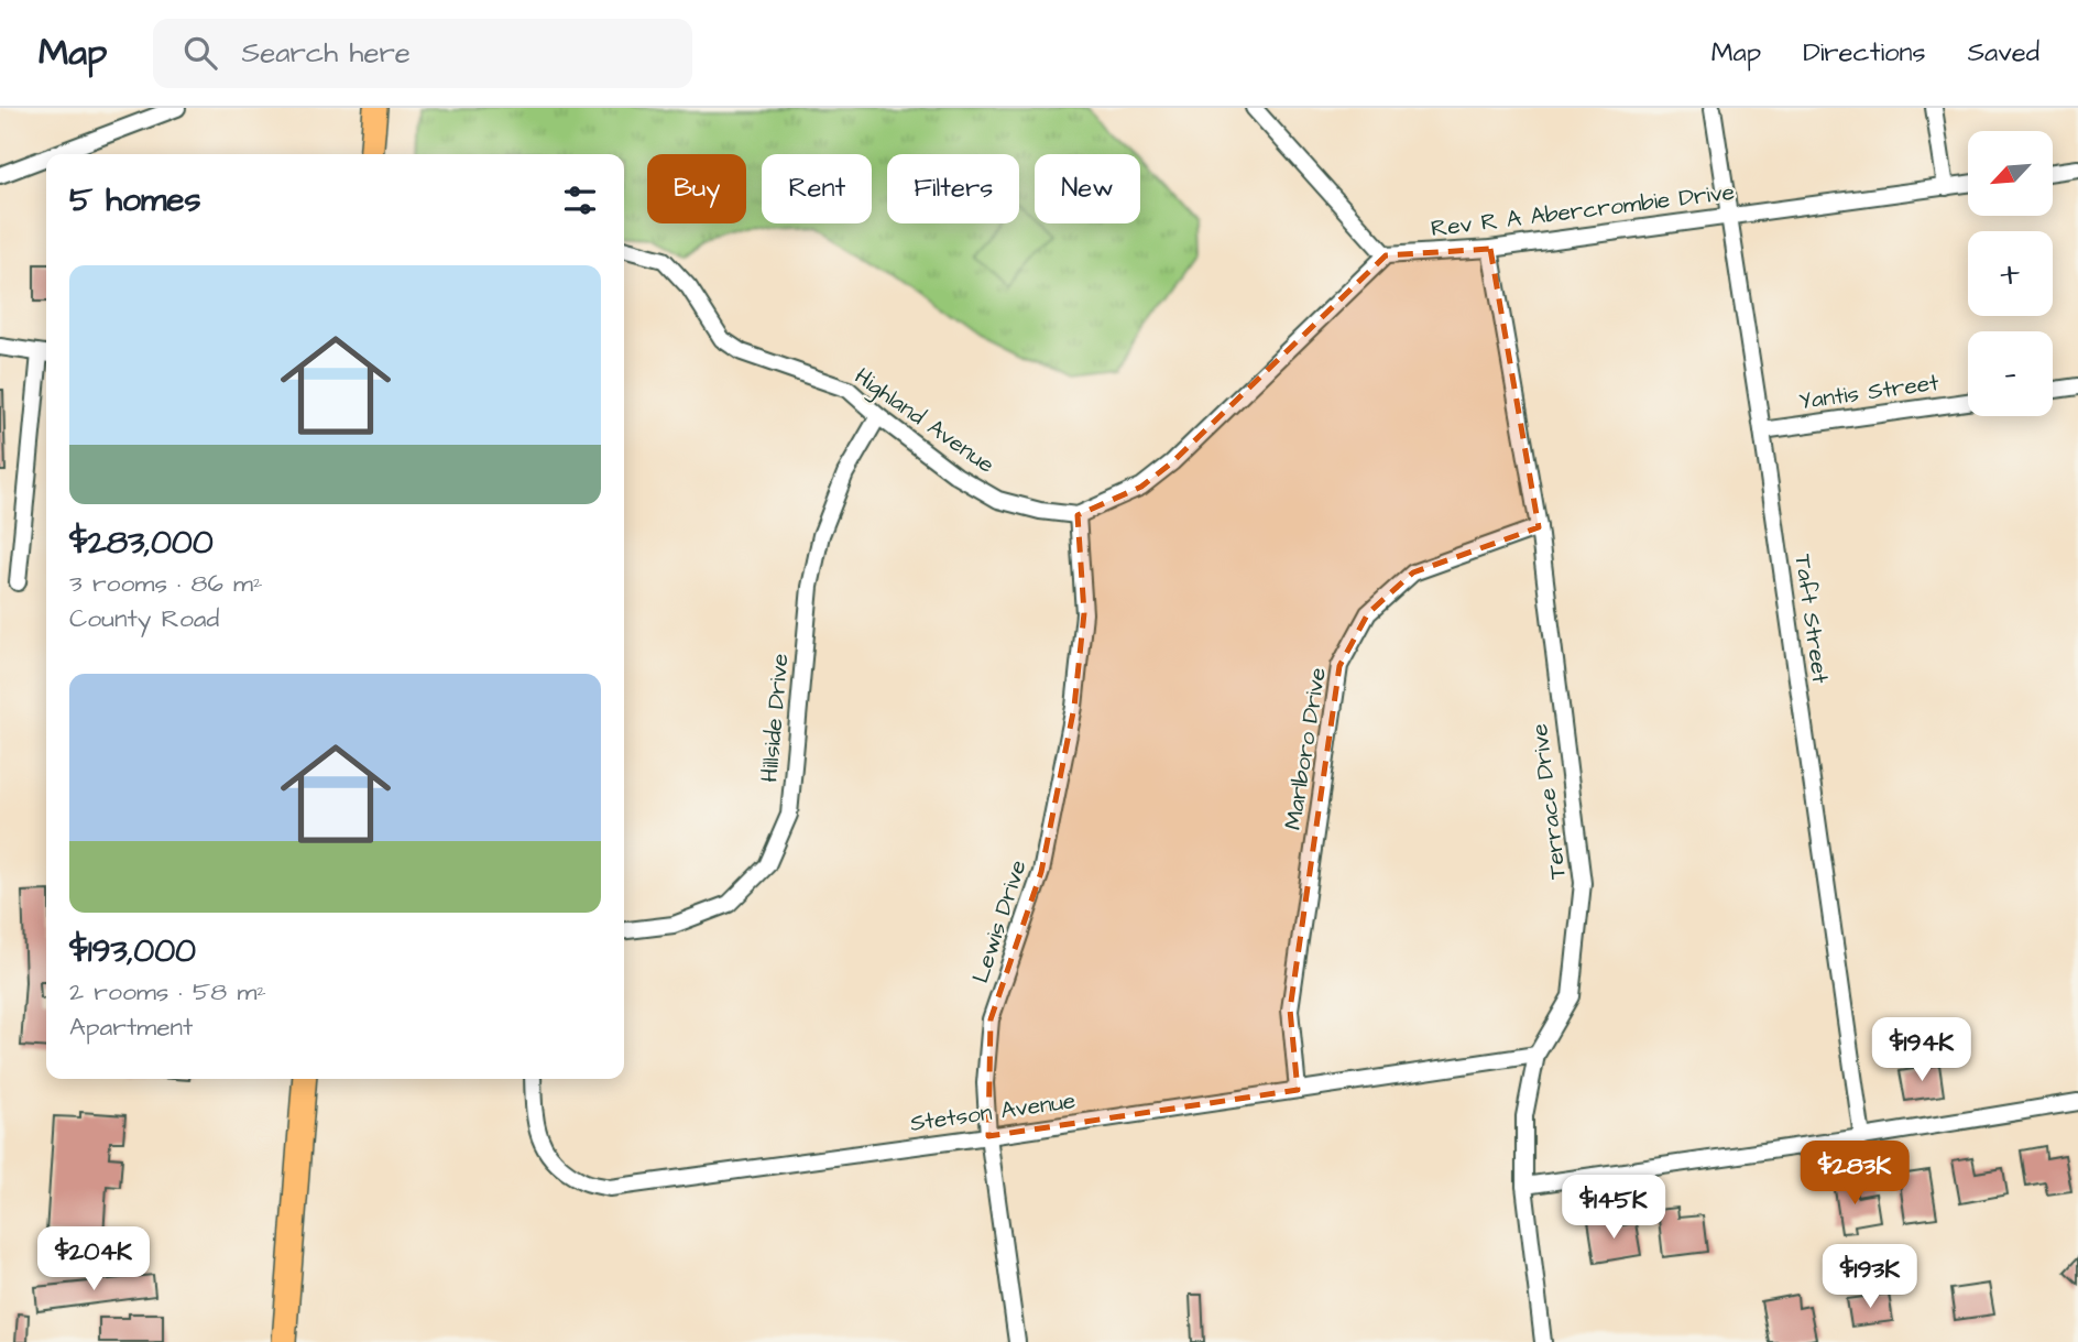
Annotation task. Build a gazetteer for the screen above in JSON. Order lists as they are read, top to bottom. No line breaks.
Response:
{"streets":{"street":["Rev R A Abercrombie Drive","Yantis Street","Highland Avenue","Taft Street","Hillside Drive","Marlboro Drive","Terrace Drive","Lewis Drive","Stetson Avenue"]},"crossings":[["Rev R A Abercrombie Drive","Taft Street"],["Rev R A Abercrombie Drive","Terrace Drive"],["Yantis Street","Taft Street"],["Highland Avenue","Hillside Drive"],["Highland Avenue","Lewis Drive"],["Marlboro Drive","Terrace Drive"],["Marlboro Drive","Stetson Avenue"],["Terrace Drive","Stetson Avenue"],["Lewis Drive","Stetson Avenue"]],"north":"bottom left","page":{"header":"Map","search":"Search here","nav":["Map","Directions","Saved"],"map_buttons":["+","−"],"chip":["Buy","Rent","Filters","New"],"heading":"5 homes","list":[{"name":"$283,000","note":"3 rooms · 86 m² · County Road"},{"name":"$193,000","note":"2 rooms · 58 m² · Apartment"}],"price":["$194K","$283K","$145K","$204K","$193K"]}}
